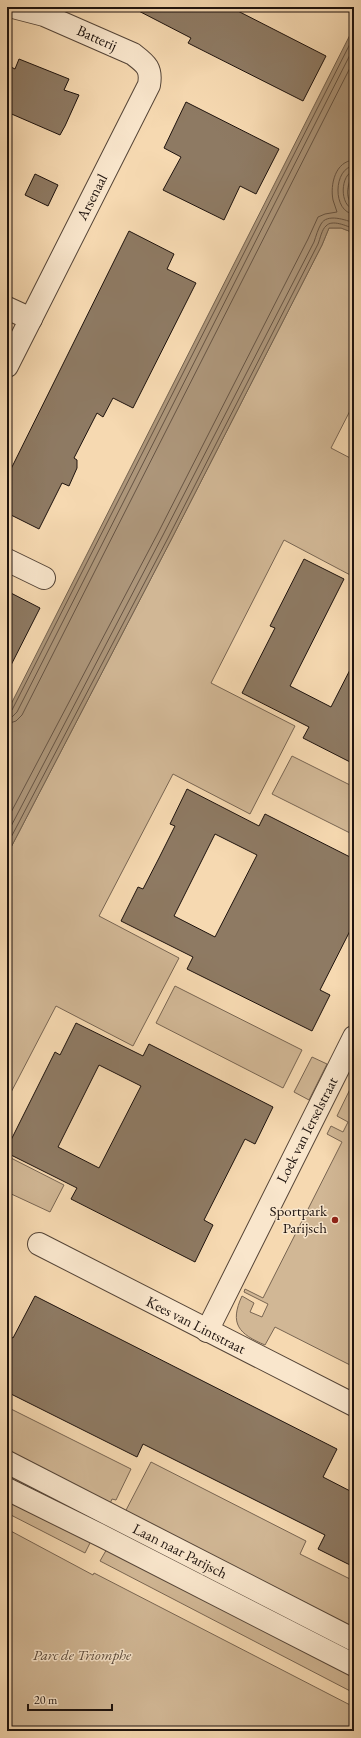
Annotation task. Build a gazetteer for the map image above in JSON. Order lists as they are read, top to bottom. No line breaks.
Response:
{"streets":{"street":["Batterij","Arsenaal","Loek van Ierselstraat","Kees van Lintstraat","Laan naar Parijsch"]},"crossings":[["Batterij","Arsenaal"],["Loek van Ierselstraat","Kees van Lintstraat"]],"parks":["Parc de Triomphe"],"places":["Sportpark Parijsch"],"scale_bar":"20 m"}
